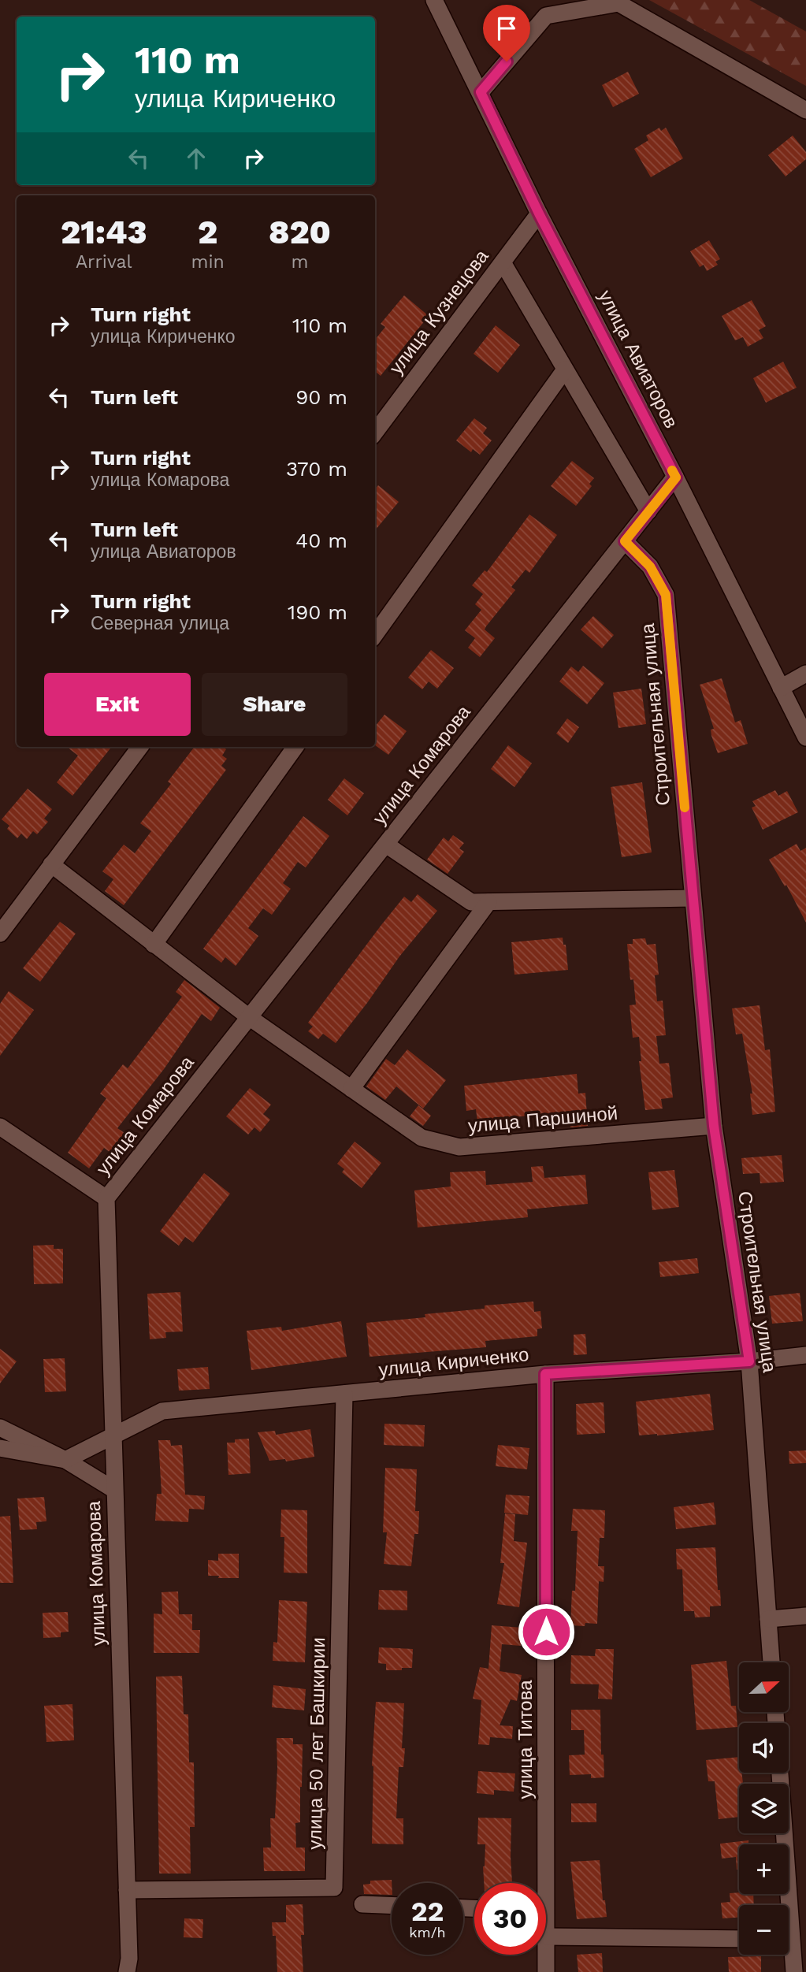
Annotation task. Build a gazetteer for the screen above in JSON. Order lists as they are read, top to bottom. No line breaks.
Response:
{"streets":{"street":["улица Кузнецова","улица Авиаторов","Строительная улица","улица Комарова","улица Паршиной","улица Кириченко","улица Титова","улица 50 лет Башкирии"]},"crossings":[["улица Кузнецова","улица Авиаторов"],["улица Авиаторов","улица Комарова"],["Строительная улица","улица Комарова"],["Строительная улица","улица Паршиной"],["Строительная улица","улица Кириченко"],["улица Комарова","улица Паршиной"],["улица Комарова","улица Кириченко"],["улица Комарова","улица 50 лет Башкирии"],["улица Кириченко","улица Титова"],["улица Кириченко","улица 50 лет Башкирии"]],"north":"right","page":{"turn":["110 m","улица Кириченко"],"eta":["21:43","Arrival","2","min","820","m"],"list":[{"name":"Turn right","note":"улица Кириченко","value":"110 m"},{"name":"Turn left","value":"90 m"},{"name":"Turn right","note":"улица Комарова","value":"370 m"},{"name":"Turn left","note":"улица Авиаторов","value":"40 m"},{"name":"Turn right","note":"Северная улица","value":"190 m"}],"buttons":["Exit","Share"],"map_buttons":["+","−"],"speed":"22 km/h","limit":"30"}}
